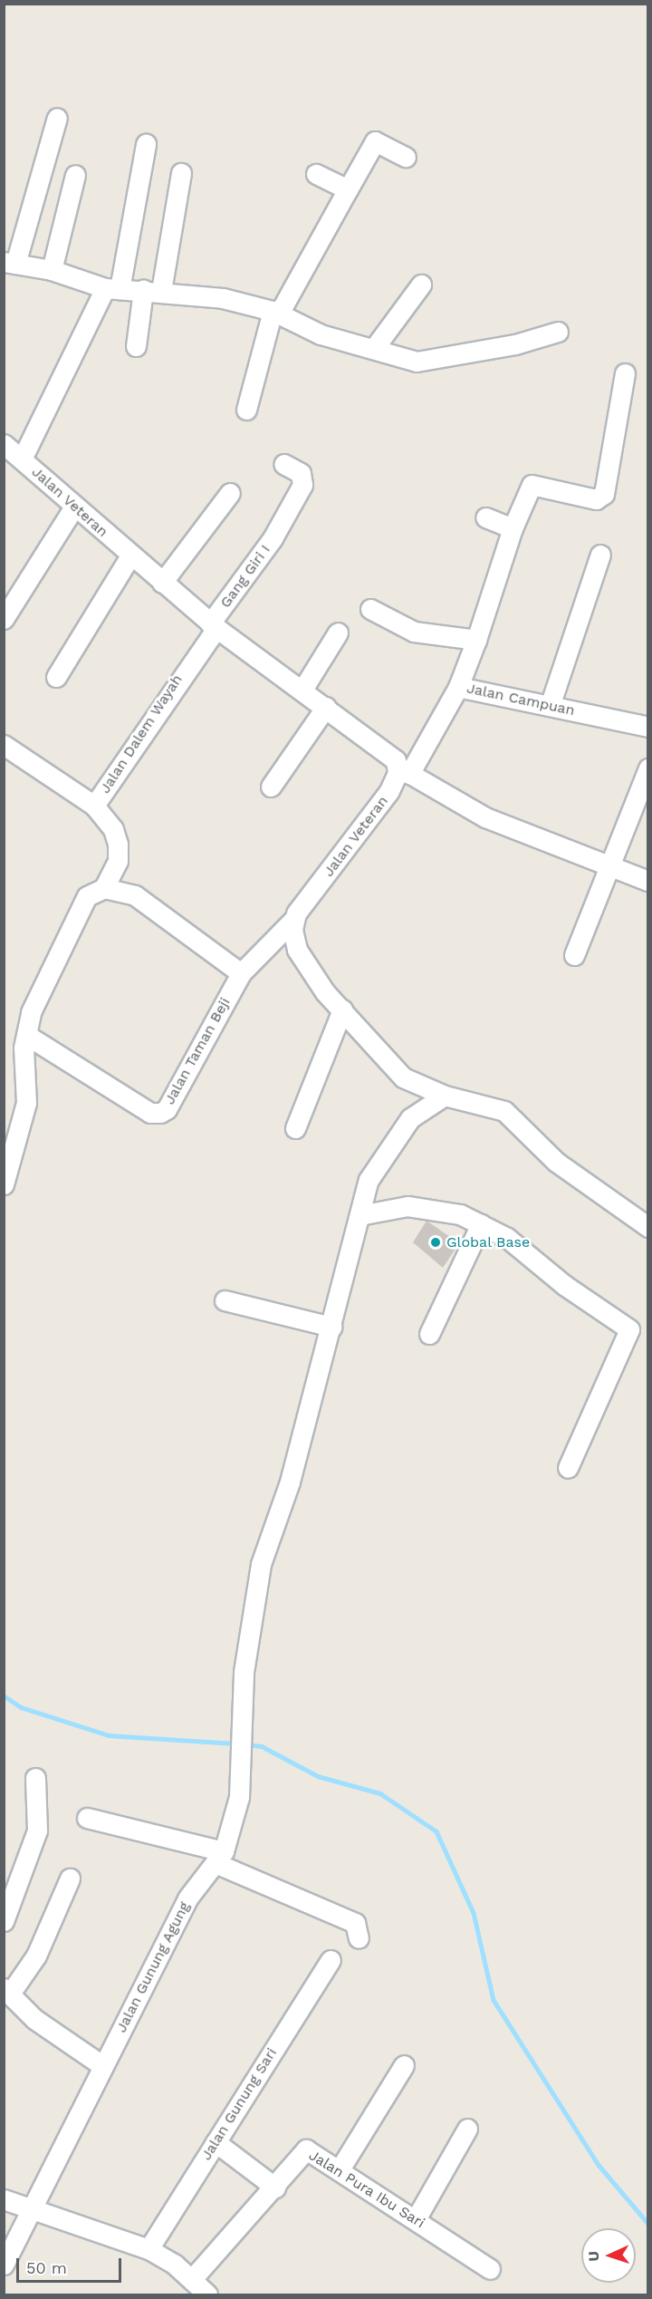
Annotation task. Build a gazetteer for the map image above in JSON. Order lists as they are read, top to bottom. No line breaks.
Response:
{"streets":{"street":["Jalan Veteran","Gang Giri I","Jalan Campuan","Jalan Dalem Wayah","Jalan Taman Beji","Jalan Gunung Agung","Jalan Gunung Sari","Jalan Pura Ibu Sari"]},"crossings":[["Jalan Veteran","Gang Giri I"],["Jalan Veteran","Jalan Campuan"],["Jalan Veteran","Jalan Dalem Wayah"],["Jalan Veteran","Jalan Taman Beji"],["Gang Giri I","Jalan Dalem Wayah"]],"places":["Global Base"],"scale_bar":"50 m","north":"left"}
